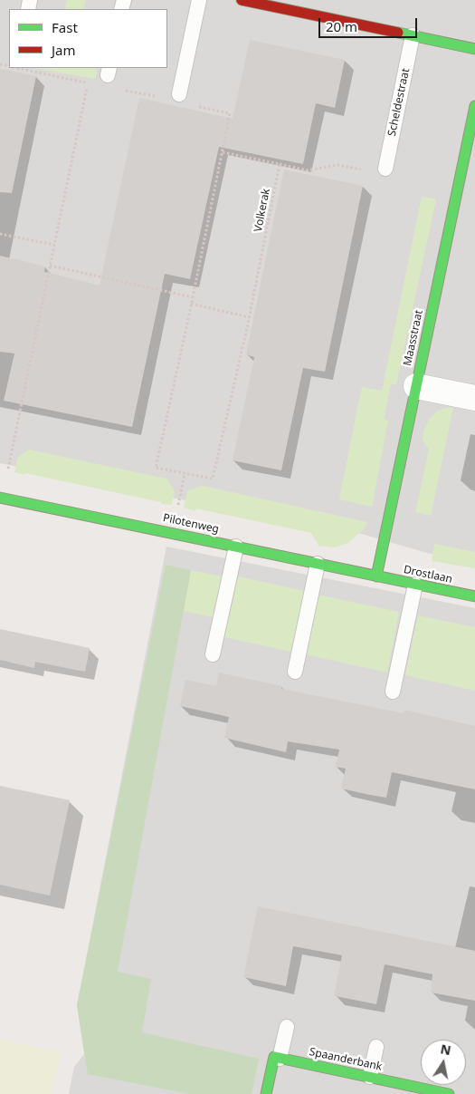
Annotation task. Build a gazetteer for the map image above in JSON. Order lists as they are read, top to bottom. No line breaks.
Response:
{"streets":{"street":["Maasstraat","Pilotenweg","Drostlaan","Spaanderbank"],"lane":["Scheldestraat"],"path":["Volkerak"]},"crossings":[["Maasstraat","Pilotenweg"],["Maasstraat","Drostlaan"],["Pilotenweg","Drostlaan"]],"legend":["Fast","Jam"],"scale_bar":"20 m","north":"top"}
